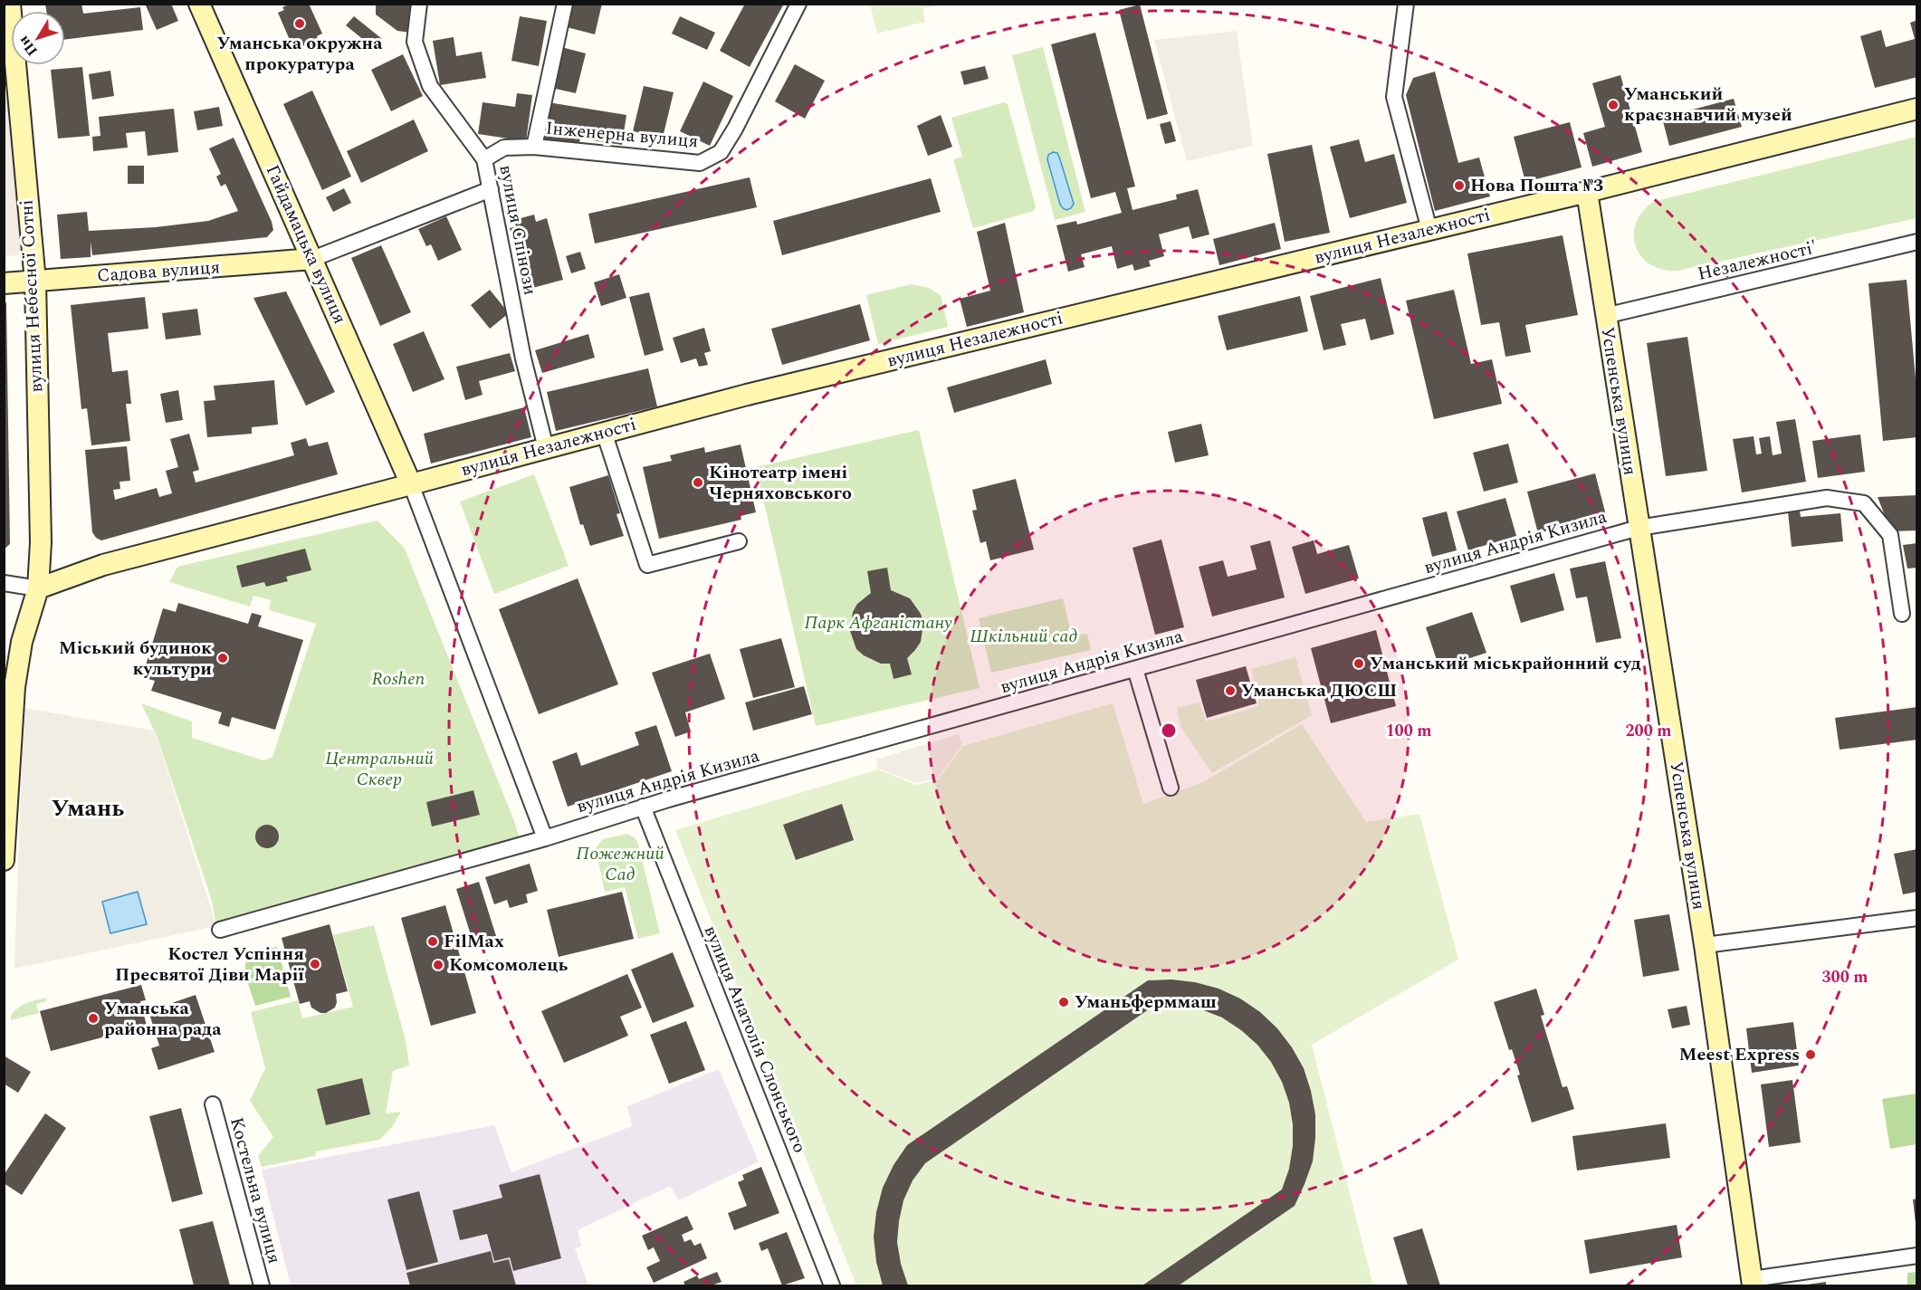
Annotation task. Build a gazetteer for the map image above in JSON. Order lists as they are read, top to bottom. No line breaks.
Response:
{"streets":{"main road":["вулиця Незалежності","Гайдамацька вулиця","Садова вулиця","вулиця Небесної Сотні","Успенська вулиця"],"street":["Інженерна вулиця","вулиця Спінози","Незалежності'","вулиця Андрія Кизила","вулиця Анатолія Слонського","Костельна вулиця"]},"crossings":[["Інженерна вулиця","вулиця Спінози"],["вулиця Спінози","вулиця Незалежності"],["вулиця Незалежності","Гайдамацька вулиця"],["вулиця Незалежності","вулиця Небесної Сотні"],["вулиця Незалежності","Успенська вулиця"],["Гайдамацька вулиця","Садова вулиця"],["Незалежності'","Успенська вулиця"],["Садова вулиця","вулиця Небесної Сотні"],["Успенська вулиця","вулиця Андрія Кизила"],["вулиця Андрія Кизила","вулиця Анатолія Слонського"]],"districts":["Умань"],"parks":["Парк Афганістану","Шкільний сад","Roshen","Центральний Сквер","Пожежний Сад"],"places":["Уманська окружна прокуратура","Уманський краєзнавчий музей","Нова Пошта №3","Кінотеатр імені Черняховського","Міський будинок культури","Уманський міськрайонний суд","Уманська ДЮСШ","FilMax","Костел Успіння Пресвятої Діви Марії","Комсомолець","Уманьферммаш","Уманська районна рада","Meest Express"],"north":"bottom left","rings":["100 m","200 m","300 m"]}
